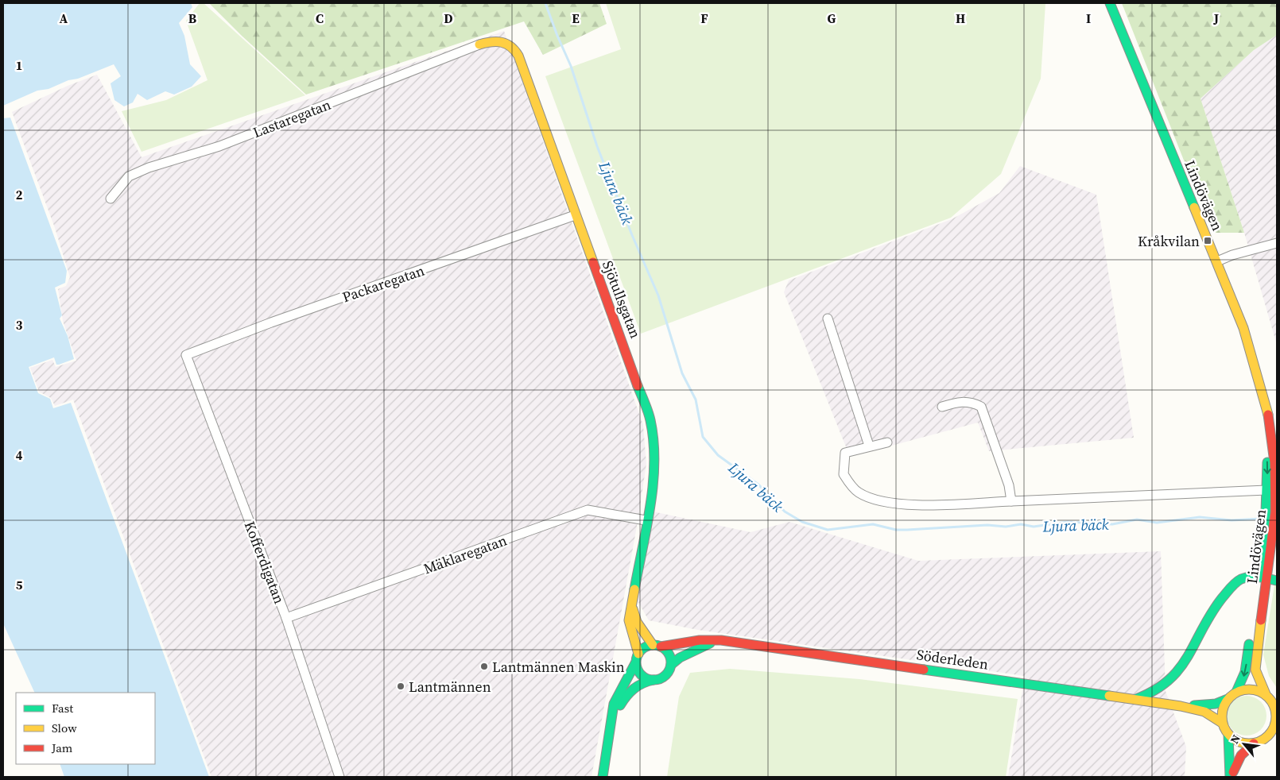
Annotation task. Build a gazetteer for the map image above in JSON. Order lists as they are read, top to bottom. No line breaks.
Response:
{"streets":{"main road":["Lindövägen","Sjötullsgatan","Söderleden"],"street":["Lastaregatan","Packaregatan","Mäklaregatan","Kofferdigatan"]},"crossings":[["Lastaregatan","Sjötullsgatan"],["Lindövägen","Söderleden"],["Packaregatan","Sjötullsgatan"],["Packaregatan","Kofferdigatan"],["Sjötullsgatan","Mäklaregatan"],["Sjötullsgatan","Söderleden"],["Mäklaregatan","Kofferdigatan"]],"water":["Ljura bäck"],"places":{"transit":["Kråkvilan"],"other":["Lantmännen Maskin","Lantmännen"]},"legend":["Fast","Slow","Jam"],"north":"top left","grid":{"columns":["A","B","C","D","E","F","G","H","I","J"],"rows":["1","2","3","4","5"]}}
